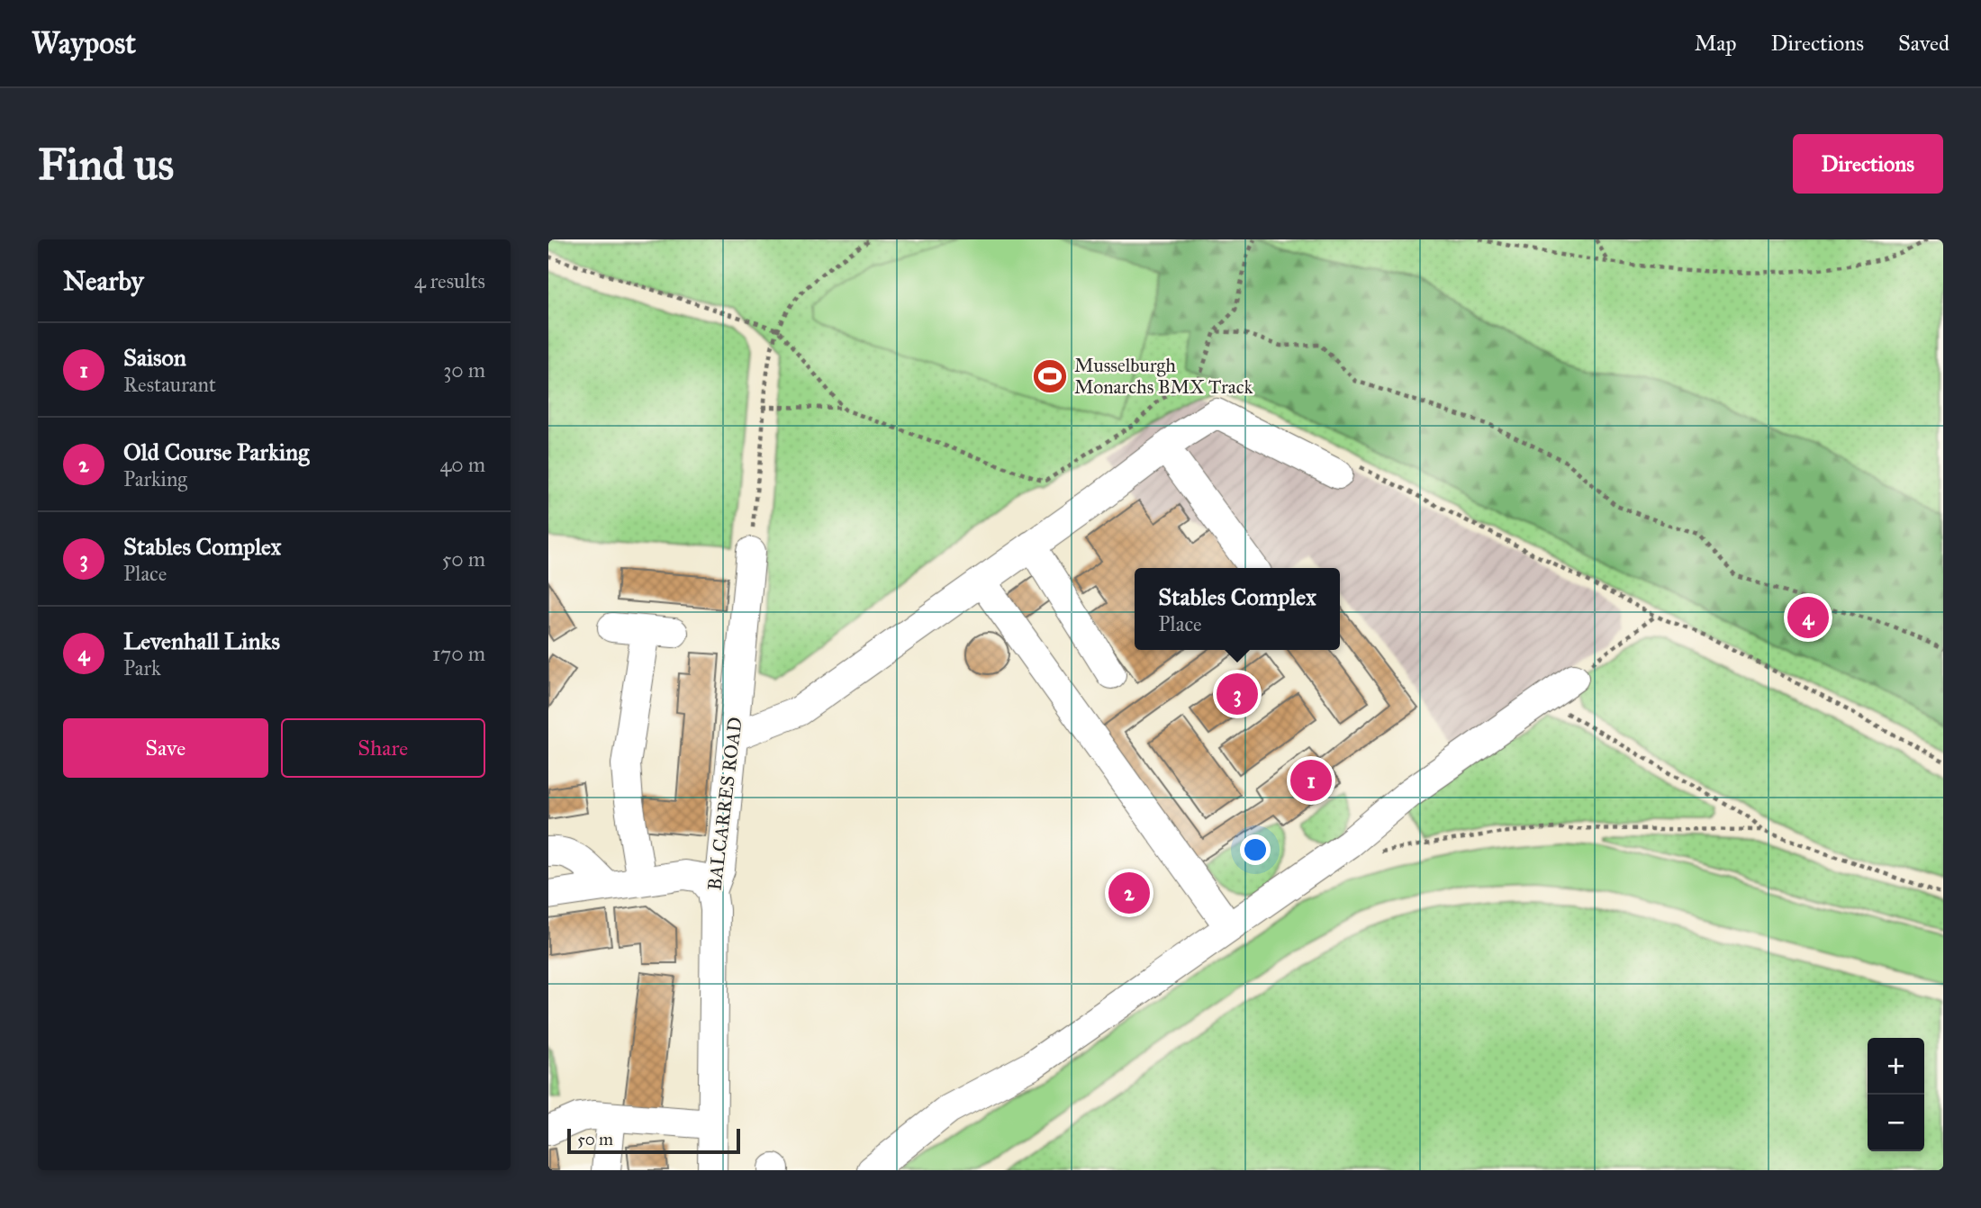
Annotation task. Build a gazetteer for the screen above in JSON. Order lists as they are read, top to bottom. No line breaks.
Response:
{"streets":{"street":["BALCARRES ROAD"]},"places":{"sports":["Musselburgh Monarchs BMX Track"]},"scale_bar":"50 m","page":{"header":"Waypost","nav":["Map","Directions","Saved"],"buttons":["Directions",["Save","Share"]],"title":"Find us","heading":["Nearby","4 results"],"list":[{"mark":"1","name":"Saison","note":"Restaurant","value":"30 m"},{"mark":"2","name":"Old Course Parking","note":"Parking","value":"40 m"},{"mark":"3","name":"Stables Complex","note":"Place","value":"50 m"},{"mark":"4","name":"Levenhall Links","note":"Park","value":"170 m"}],"popup":["Stables Complex","Place"],"pins":["4","3","1","2"],"map_buttons":["+","−"],"scale":"50 m"}}
